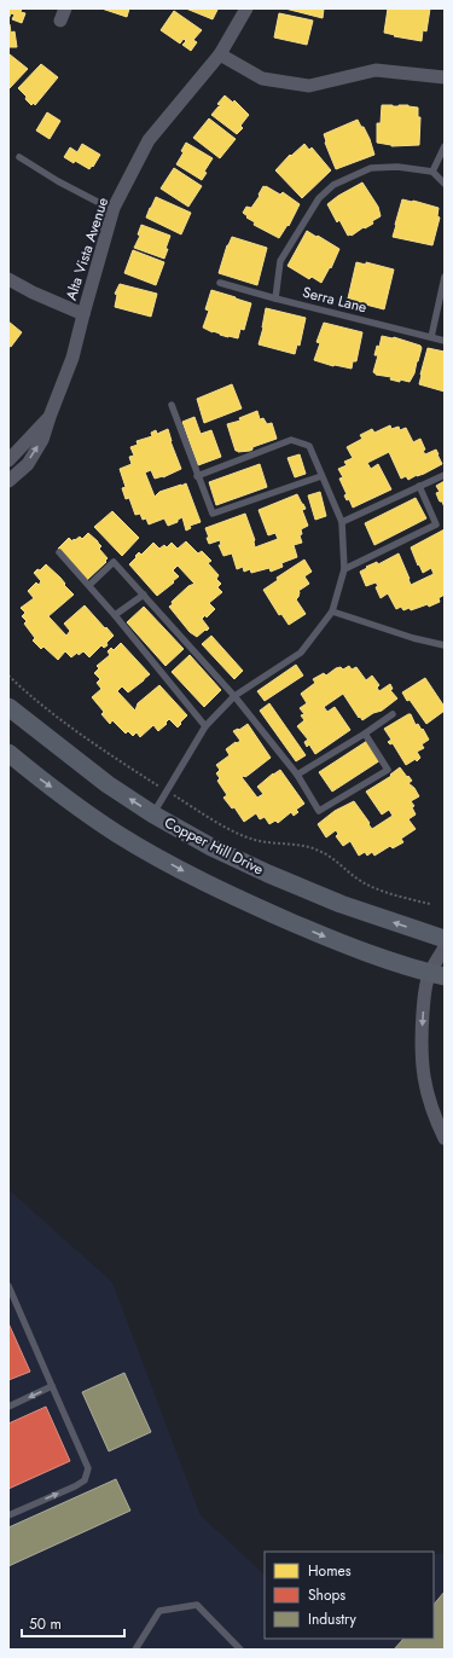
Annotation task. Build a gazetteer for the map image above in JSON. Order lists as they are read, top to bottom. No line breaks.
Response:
{"streets":{"main road":["Copper Hill Drive"],"street":["Alta Vista Avenue"],"lane":["Serra Lane"]},"legend":["Homes","Shops","Industry"],"scale_bar":"50 m"}
